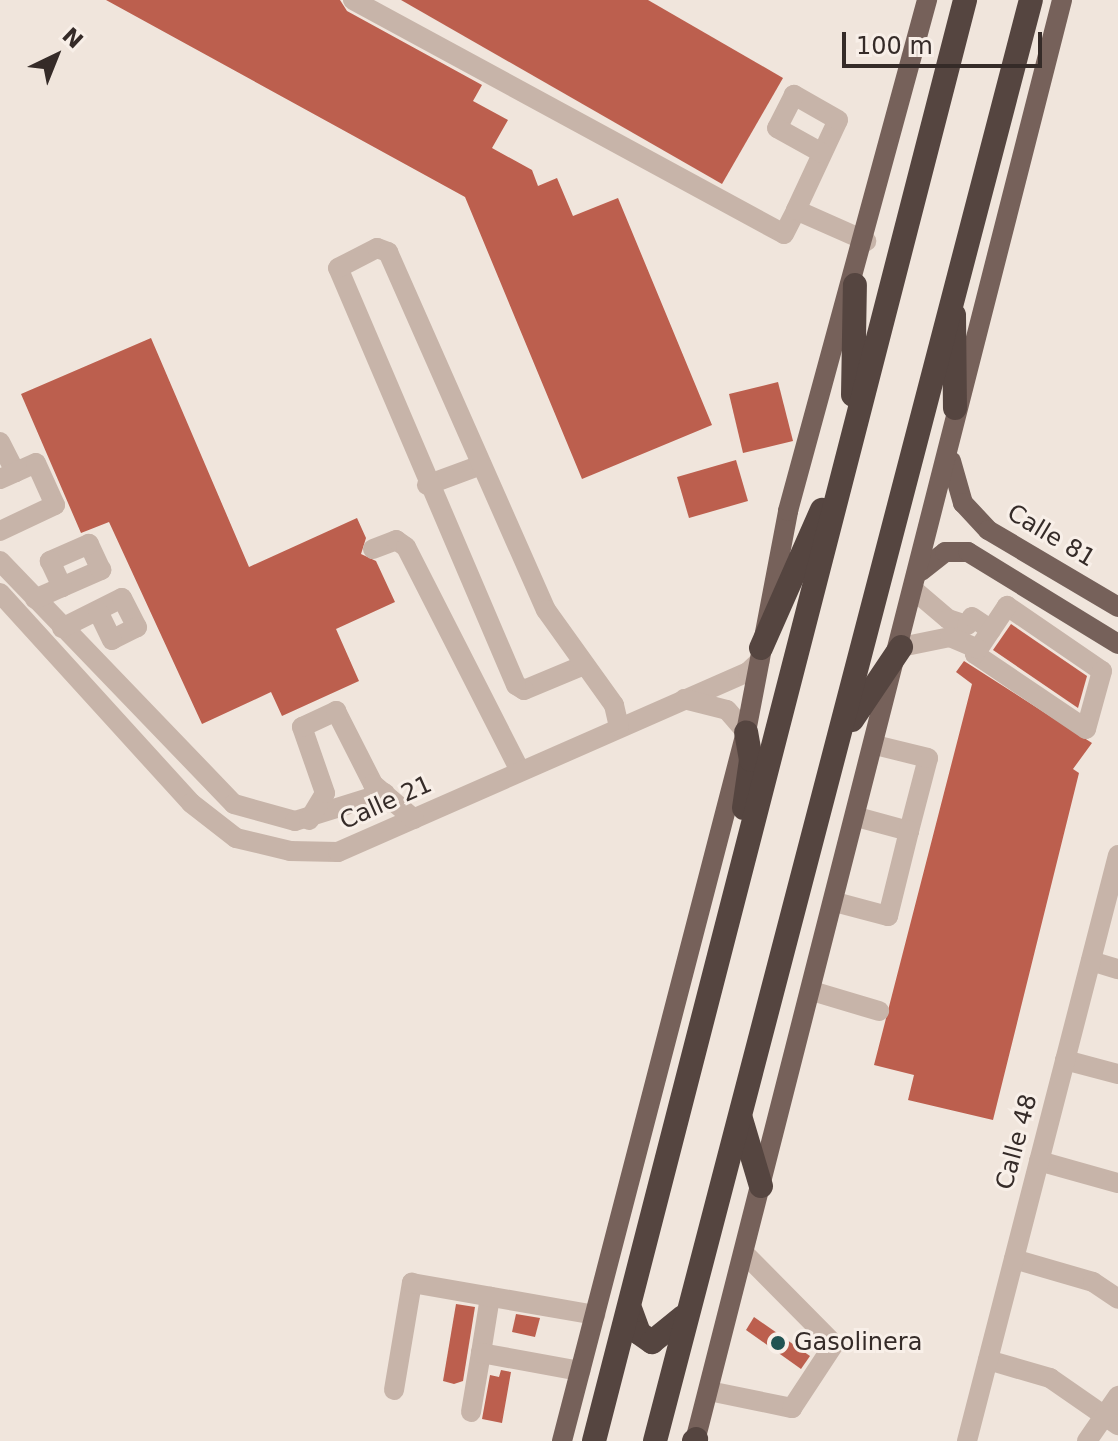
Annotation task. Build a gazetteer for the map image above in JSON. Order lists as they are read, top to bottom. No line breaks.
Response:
{"streets":{"main road":["Calle 81"],"street":["Calle 21","Calle 48"]},"places":["Gasolinera"],"scale_bar":"100 m","north":"top right"}
